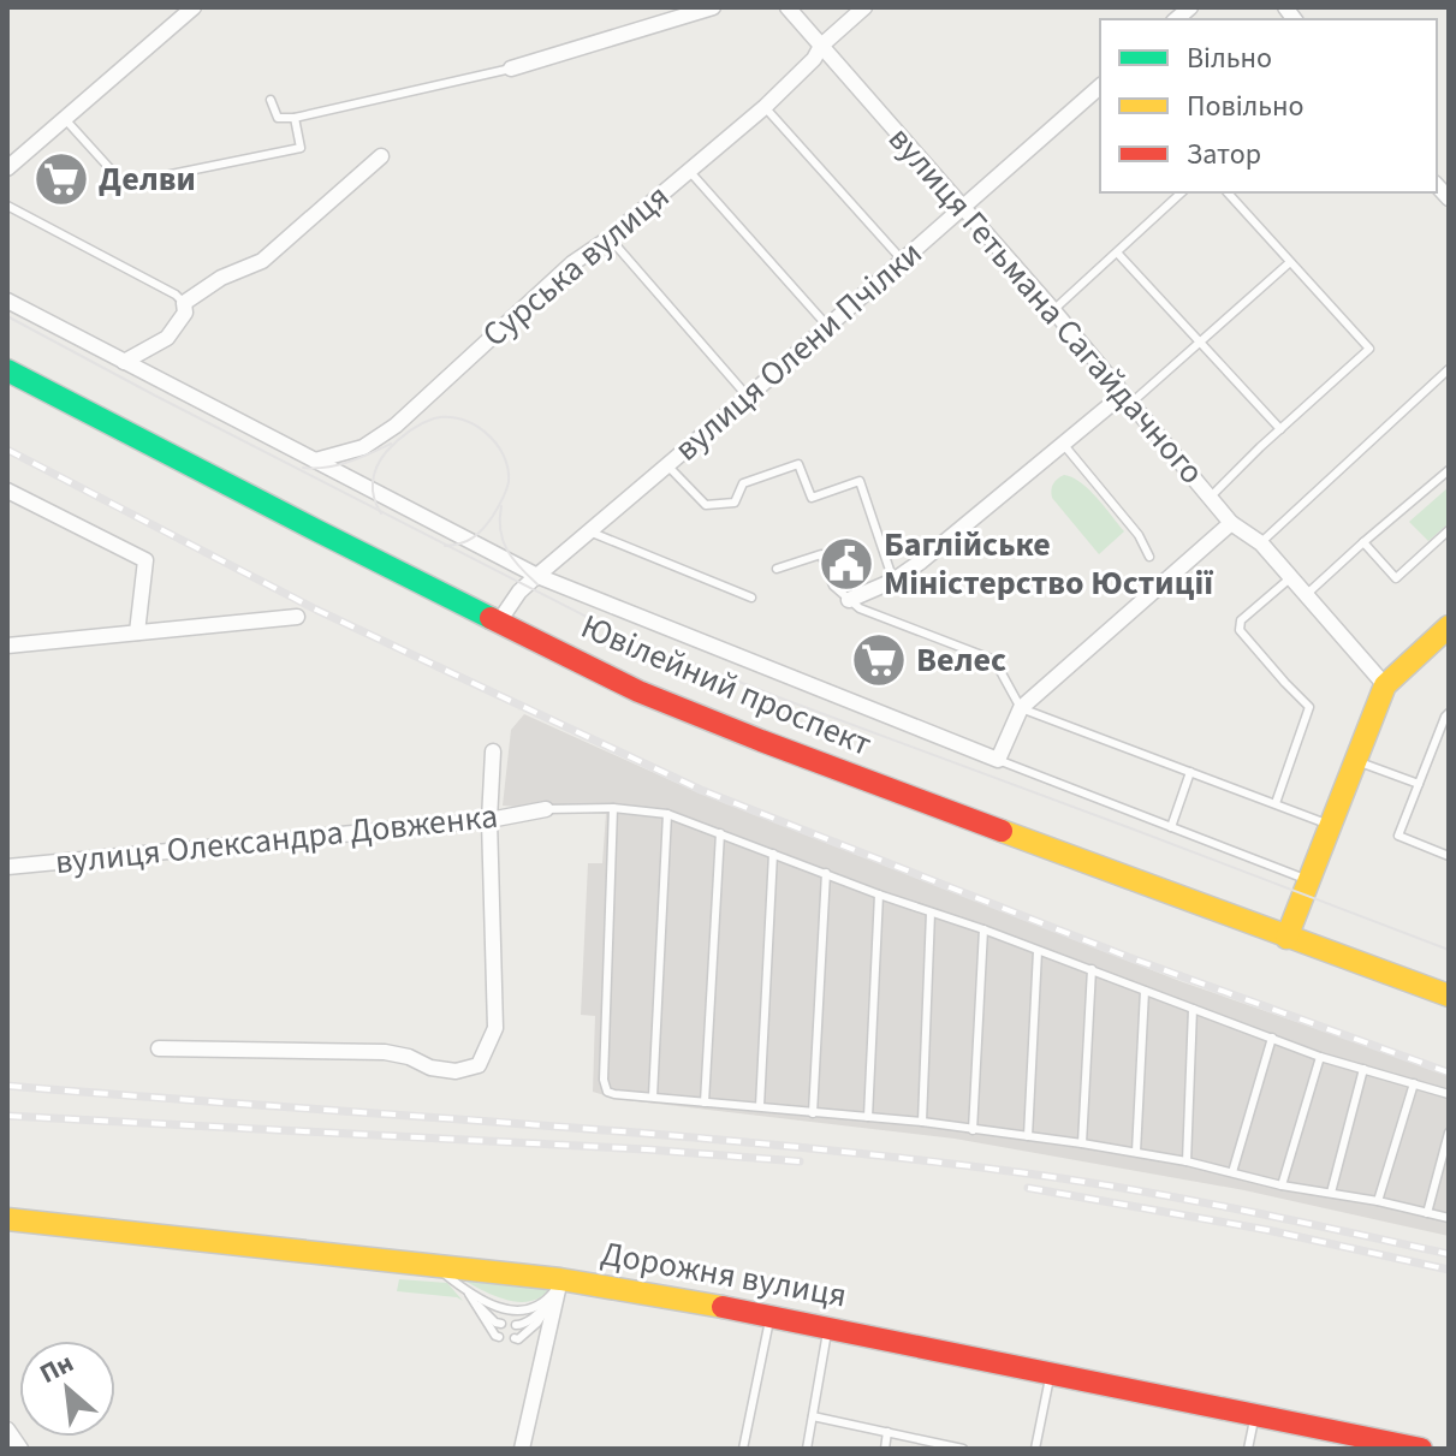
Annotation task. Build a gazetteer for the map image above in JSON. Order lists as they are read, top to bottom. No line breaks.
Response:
{"streets":{"main road":["Ювілейний проспект","Дорожня вулиця"],"street":["Сурська вулиця","вулиця Гетьмана Сагайдачного","вулиця Олени Пчілки","вулиця Олександра Довженка"]},"crossings":[["Сурська вулиця","вулиця Гетьмана Сагайдачного"],["вулиця Гетьмана Сагайдачного","вулиця Олени Пчілки"],["вулиця Олени Пчілки","Ювілейний проспект"]],"places":{"supermarket":["Делви","Велес"],"public building":["Баглійське Міністерство Юстиції"]},"legend":["Вільно","Повільно","Затор"],"north":"top left"}
